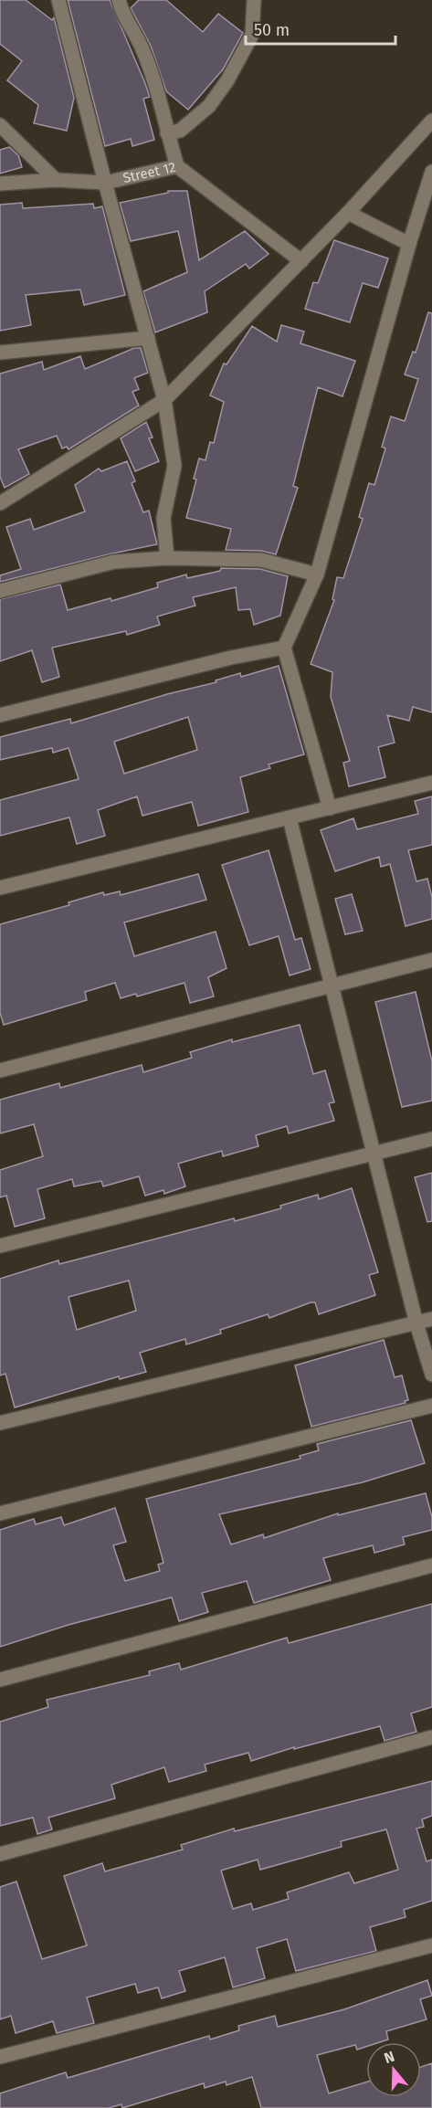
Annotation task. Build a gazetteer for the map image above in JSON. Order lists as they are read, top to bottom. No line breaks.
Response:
{"streets":{"street":["Street 12"]},"scale_bar":"50 m","north":"top"}
